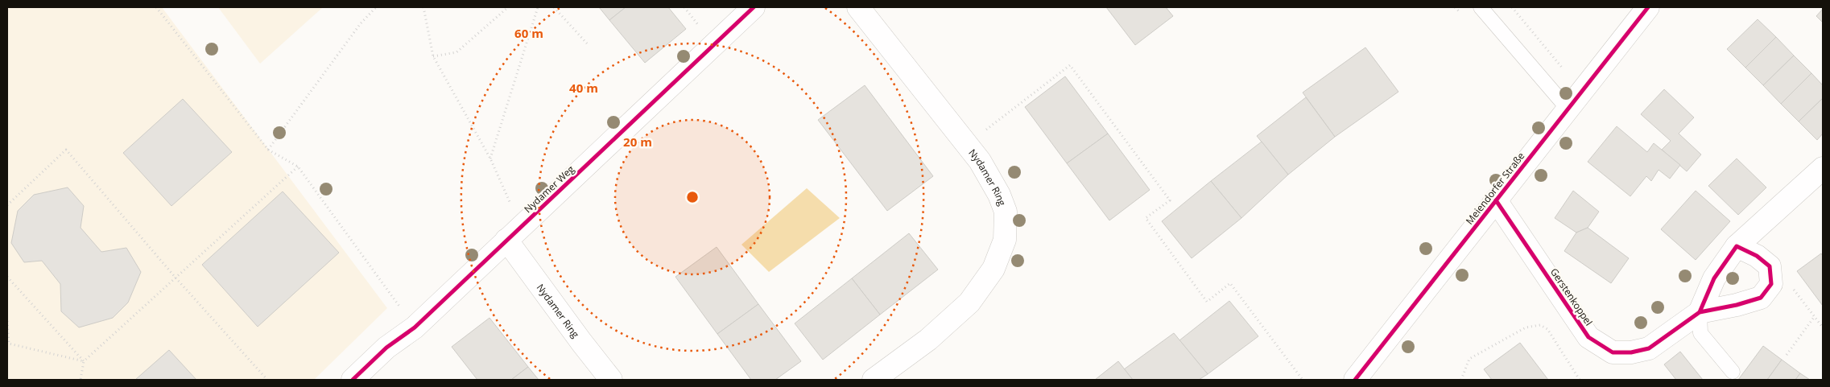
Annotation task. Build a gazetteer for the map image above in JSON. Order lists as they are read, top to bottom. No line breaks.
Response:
{"streets":{"street":["Nydamer Ring","Meiendorfer Straße","Nydamer Weg","Gerstenkoppel"]},"crossings":[["Nydamer Ring","Nydamer Weg"],["Meiendorfer Straße","Gerstenkoppel"]],"rings":["60 m","40 m","20 m"]}
